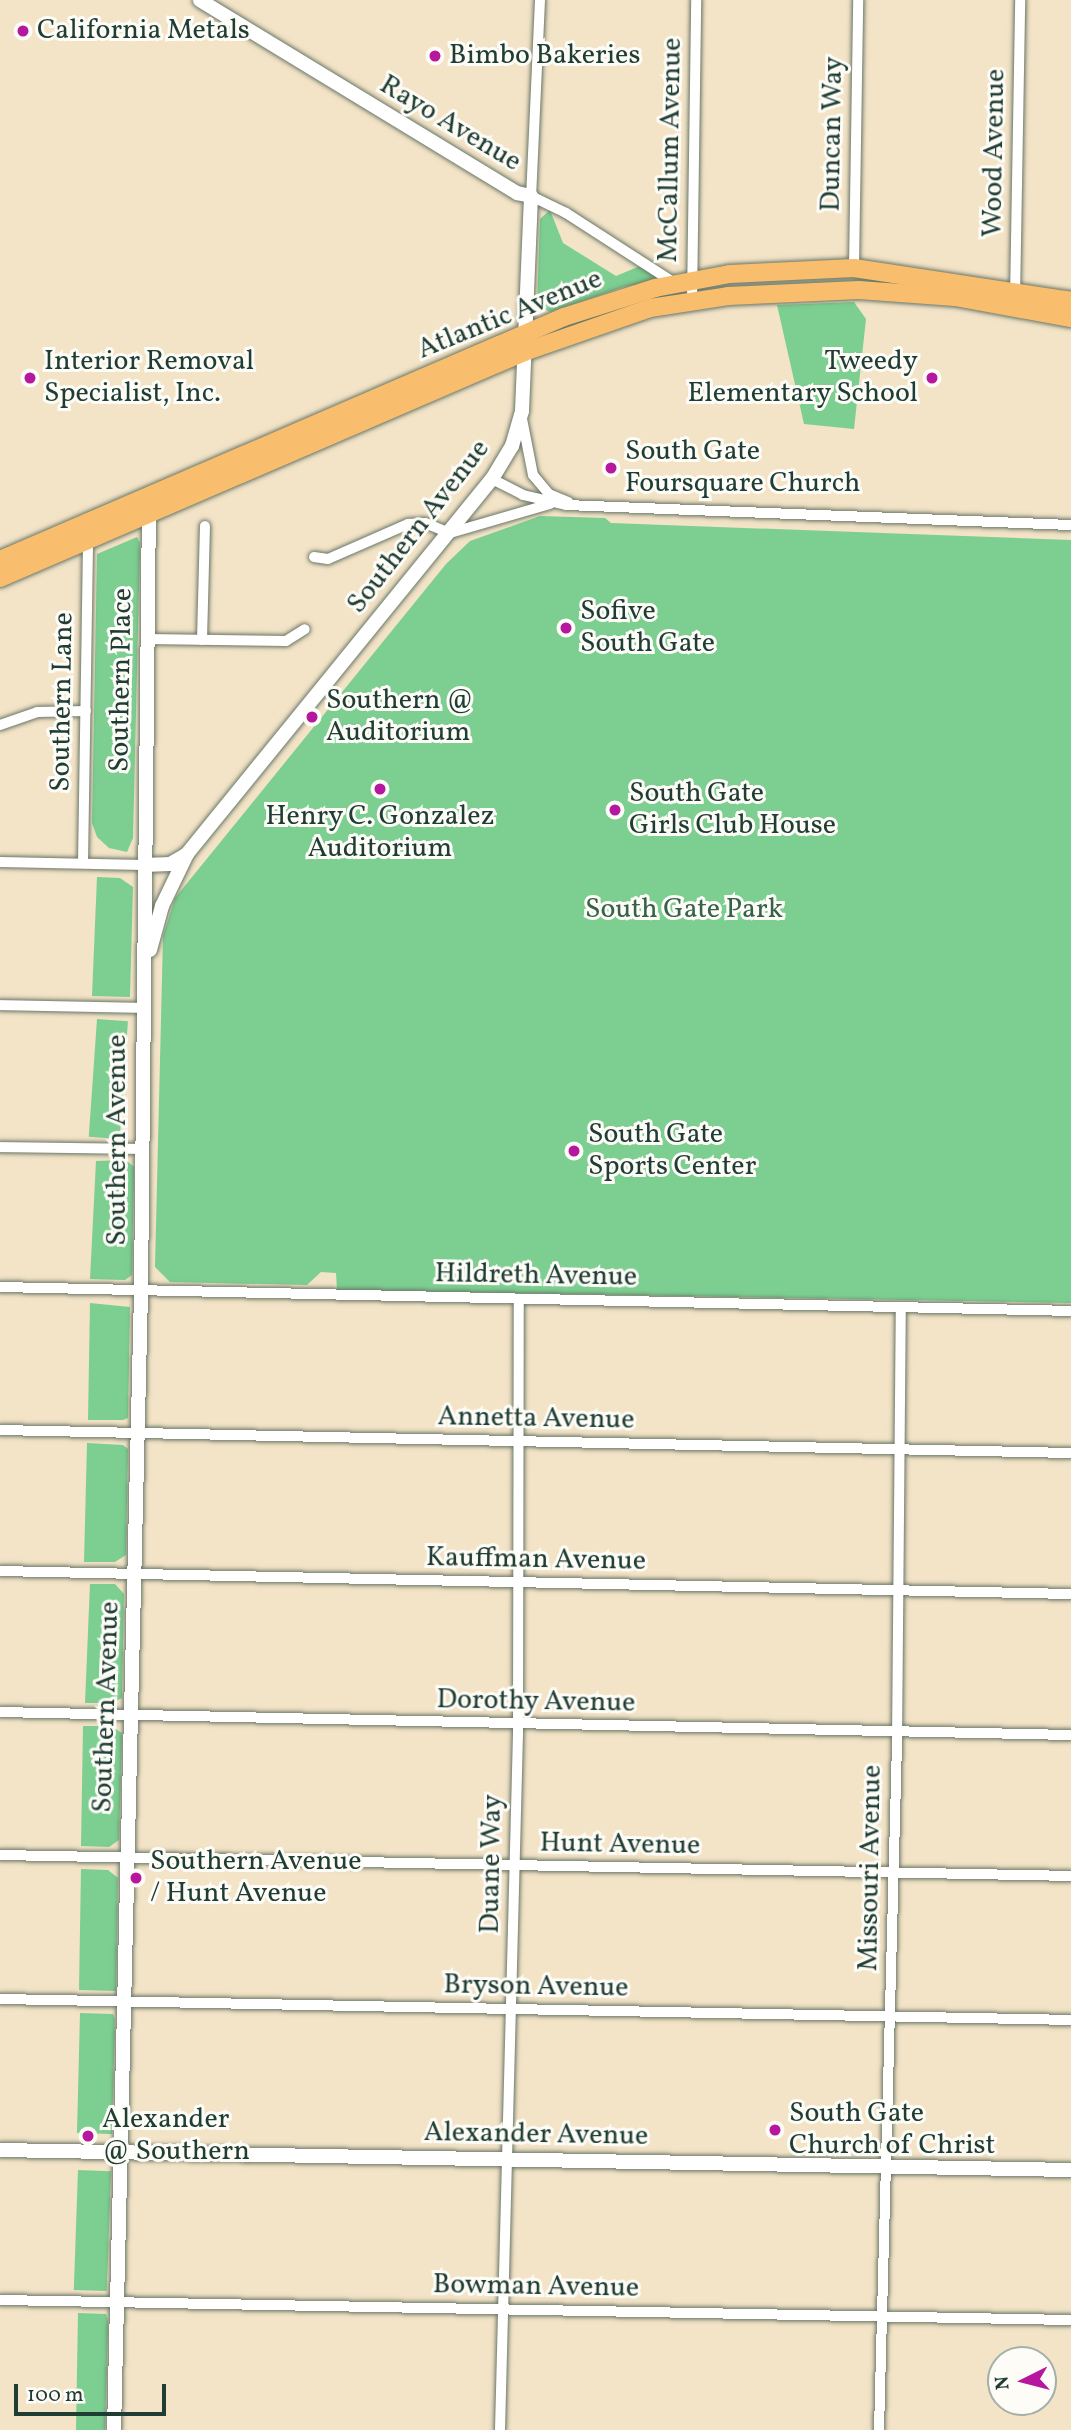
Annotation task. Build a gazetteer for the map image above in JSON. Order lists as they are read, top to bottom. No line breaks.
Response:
{"streets":{"main road":["Atlantic Avenue"],"street":["Rayo Avenue","Duncan Way","McCallum Avenue","Wood Avenue","Southern Avenue","Southern Place","Southern Lane","Hildreth Avenue","Annetta Avenue","Kauffman Avenue","Dorothy Avenue","Hunt Avenue","Duane Way","Missouri Avenue","Bryson Avenue","Alexander Avenue","Bowman Avenue"]},"crossings":[["Rayo Avenue","McCallum Avenue"],["Rayo Avenue","Atlantic Avenue"],["Rayo Avenue","Southern Avenue"],["Duncan Way","Atlantic Avenue"],["McCallum Avenue","Atlantic Avenue"],["Wood Avenue","Atlantic Avenue"],["Atlantic Avenue","Southern Avenue"],["Atlantic Avenue","Southern Place"],["Atlantic Avenue","Southern Lane"],["Southern Avenue","Southern Place"],["Southern Avenue","Hildreth Avenue"],["Southern Avenue","Annetta Avenue"],["Southern Avenue","Kauffman Avenue"],["Southern Avenue","Dorothy Avenue"],["Southern Avenue","Hunt Avenue"],["Southern Avenue","Bryson Avenue"],["Southern Avenue","Alexander Avenue"],["Southern Avenue","Bowman Avenue"],["Hildreth Avenue","Duane Way"],["Hildreth Avenue","Missouri Avenue"],["Annetta Avenue","Duane Way"],["Annetta Avenue","Missouri Avenue"],["Kauffman Avenue","Duane Way"],["Kauffman Avenue","Missouri Avenue"],["Dorothy Avenue","Duane Way"],["Dorothy Avenue","Missouri Avenue"],["Hunt Avenue","Duane Way"],["Hunt Avenue","Missouri Avenue"],["Duane Way","Bryson Avenue"],["Duane Way","Alexander Avenue"],["Duane Way","Bowman Avenue"],["Missouri Avenue","Bryson Avenue"],["Missouri Avenue","Alexander Avenue"],["Missouri Avenue","Bowman Avenue"]],"parks":["South Gate Park"],"places":["California Metals","Bimbo Bakeries","Interior Removal Specialist, Inc.","Tweedy Elementary School","South Gate Foursquare Church","Sofive South Gate","Southern @ Auditorium","Henry C. Gonzalez Auditorium","South Gate Girls Club House","South Gate Sports Center","Southern Avenue / Hunt Avenue","South Gate Church of Christ","Alexander @ Southern"],"scale_bar":"100 m","north":"left"}
